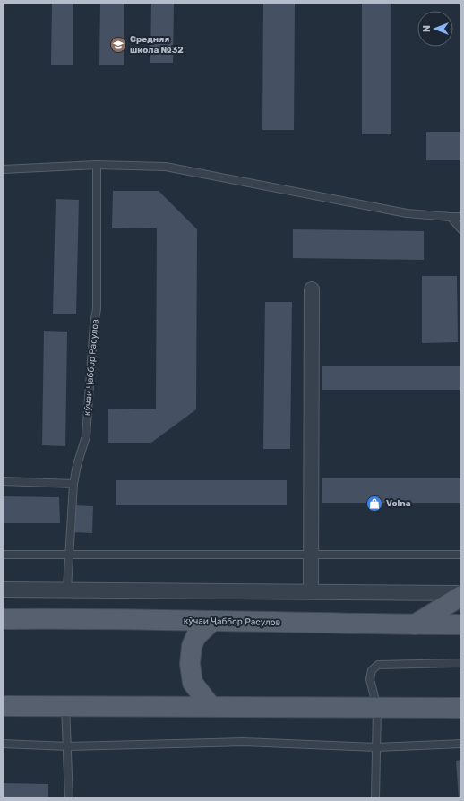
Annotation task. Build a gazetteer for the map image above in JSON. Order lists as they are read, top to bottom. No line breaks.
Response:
{"streets":{"main road":["кӯчаи Ҷаббор Расулов"]},"places":{"school or university":["Средняя школа №32"],"shop":["Volna"]},"north":"left"}
